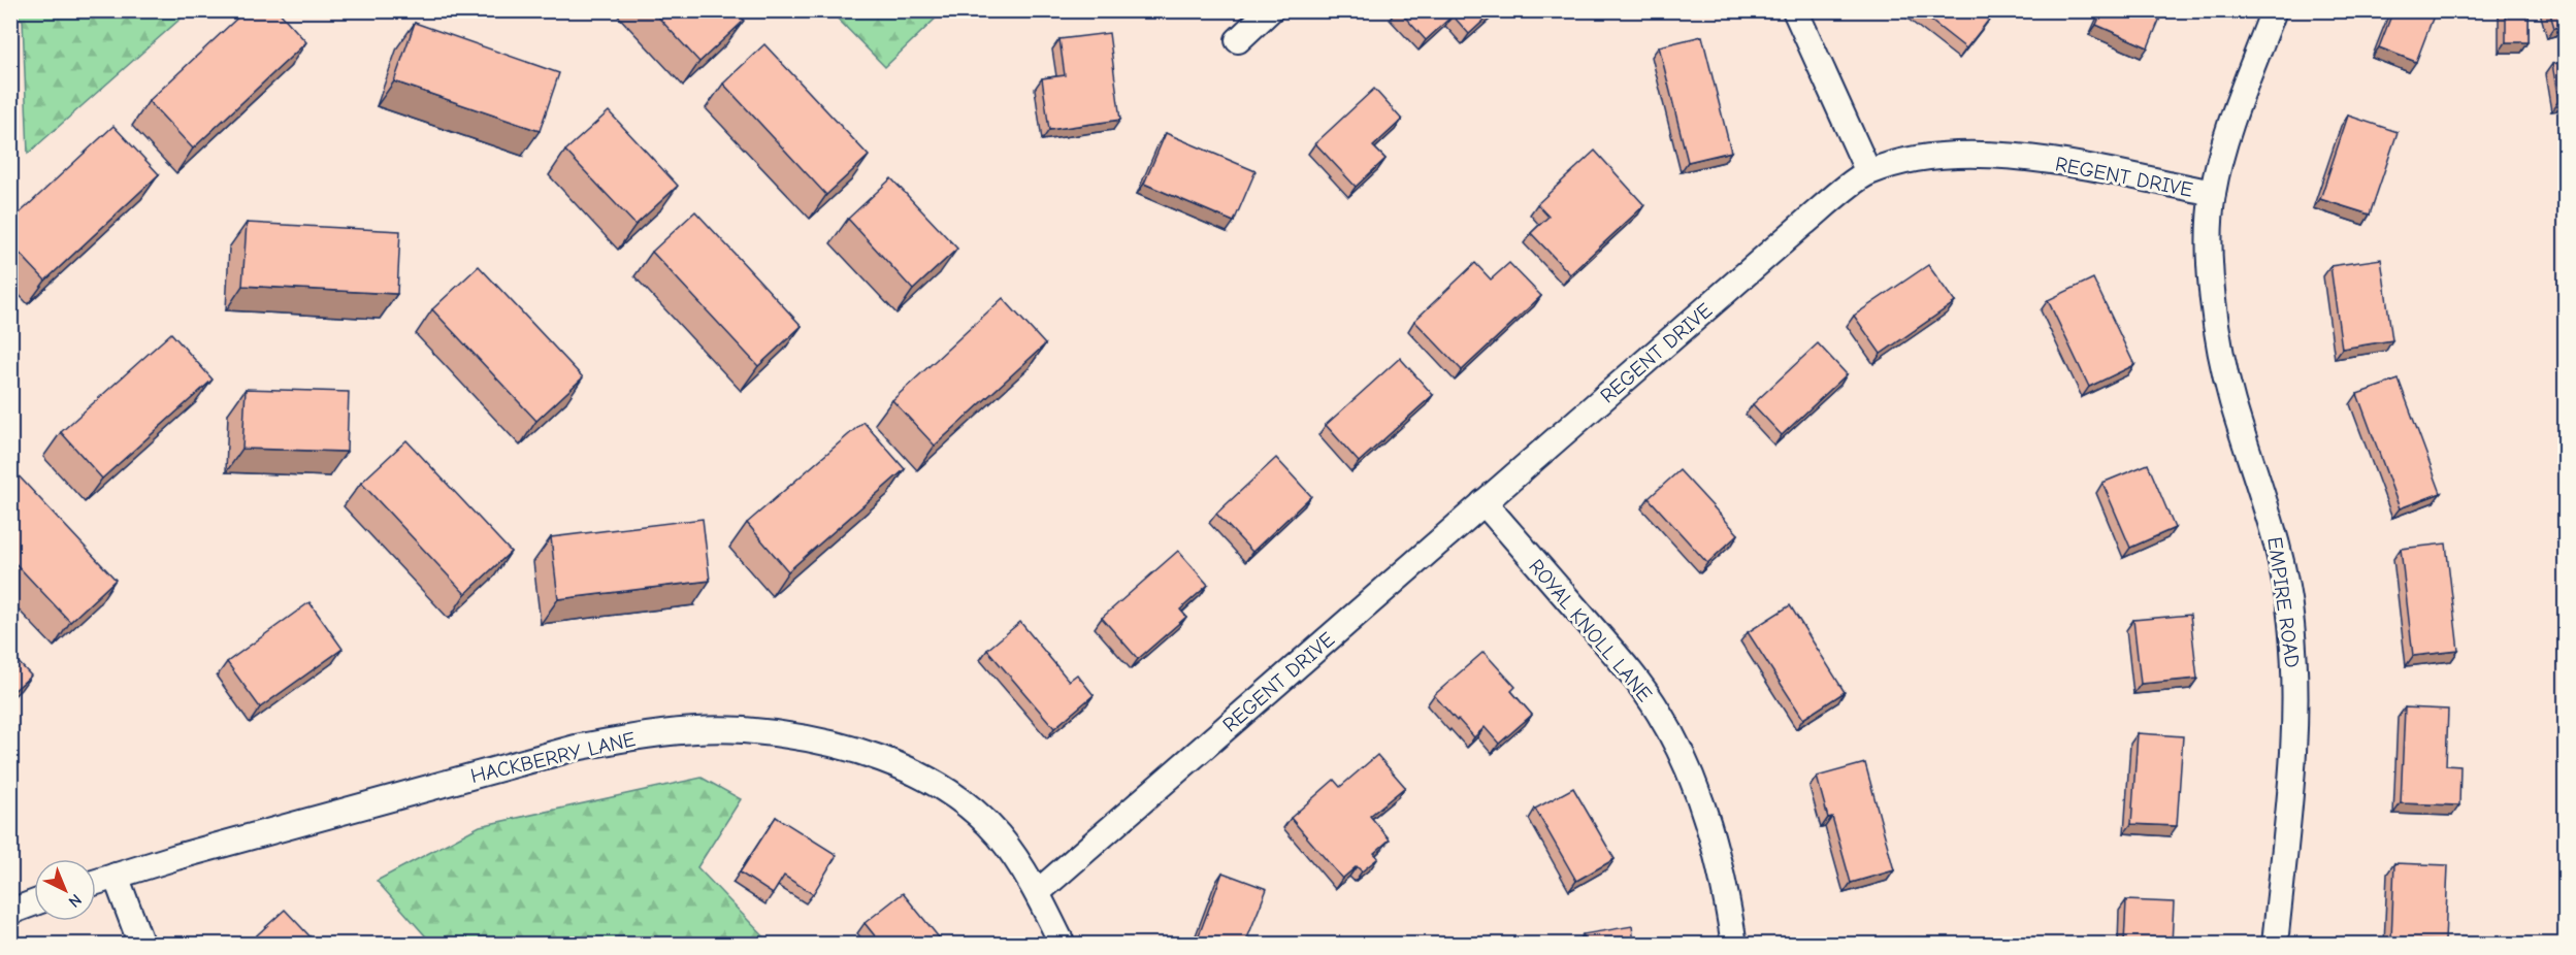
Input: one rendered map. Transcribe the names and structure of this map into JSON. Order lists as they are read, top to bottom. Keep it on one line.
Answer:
{"streets":{"street":["REGENT DRIVE","EMPIRE ROAD","ROYAL KNOLL LANE","HACKBERRY LANE"]},"crossings":[["REGENT DRIVE","EMPIRE ROAD"],["REGENT DRIVE","ROYAL KNOLL LANE"],["REGENT DRIVE","HACKBERRY LANE"]],"north":"bottom right"}
